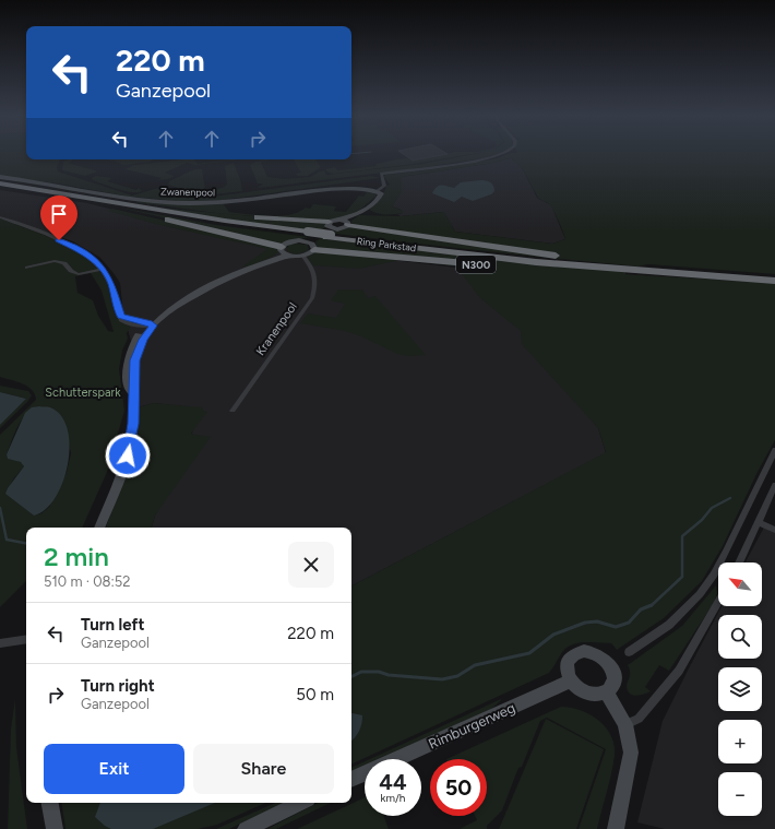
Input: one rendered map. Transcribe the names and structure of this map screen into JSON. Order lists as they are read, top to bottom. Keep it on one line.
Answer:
{"streets":{"highway":["Ring Parkstad","N300"],"street":["Zwanenpool","Kranenpool","Rimburgerweg"]},"crossings":[["Ring Parkstad","N300"]],"parks":["Schutterspark"],"north":"top left","page":{"turn":["220 m","Ganzepool"],"heading":["2 min","510 m · 08:52"],"map_buttons":["+","−"],"list":[{"name":"Turn left","note":"Ganzepool","value":"220 m"},{"name":"Turn right","note":"Ganzepool","value":"50 m"}],"buttons":["Exit","Share"],"speed":"44 km/h","limit":"50"}}
